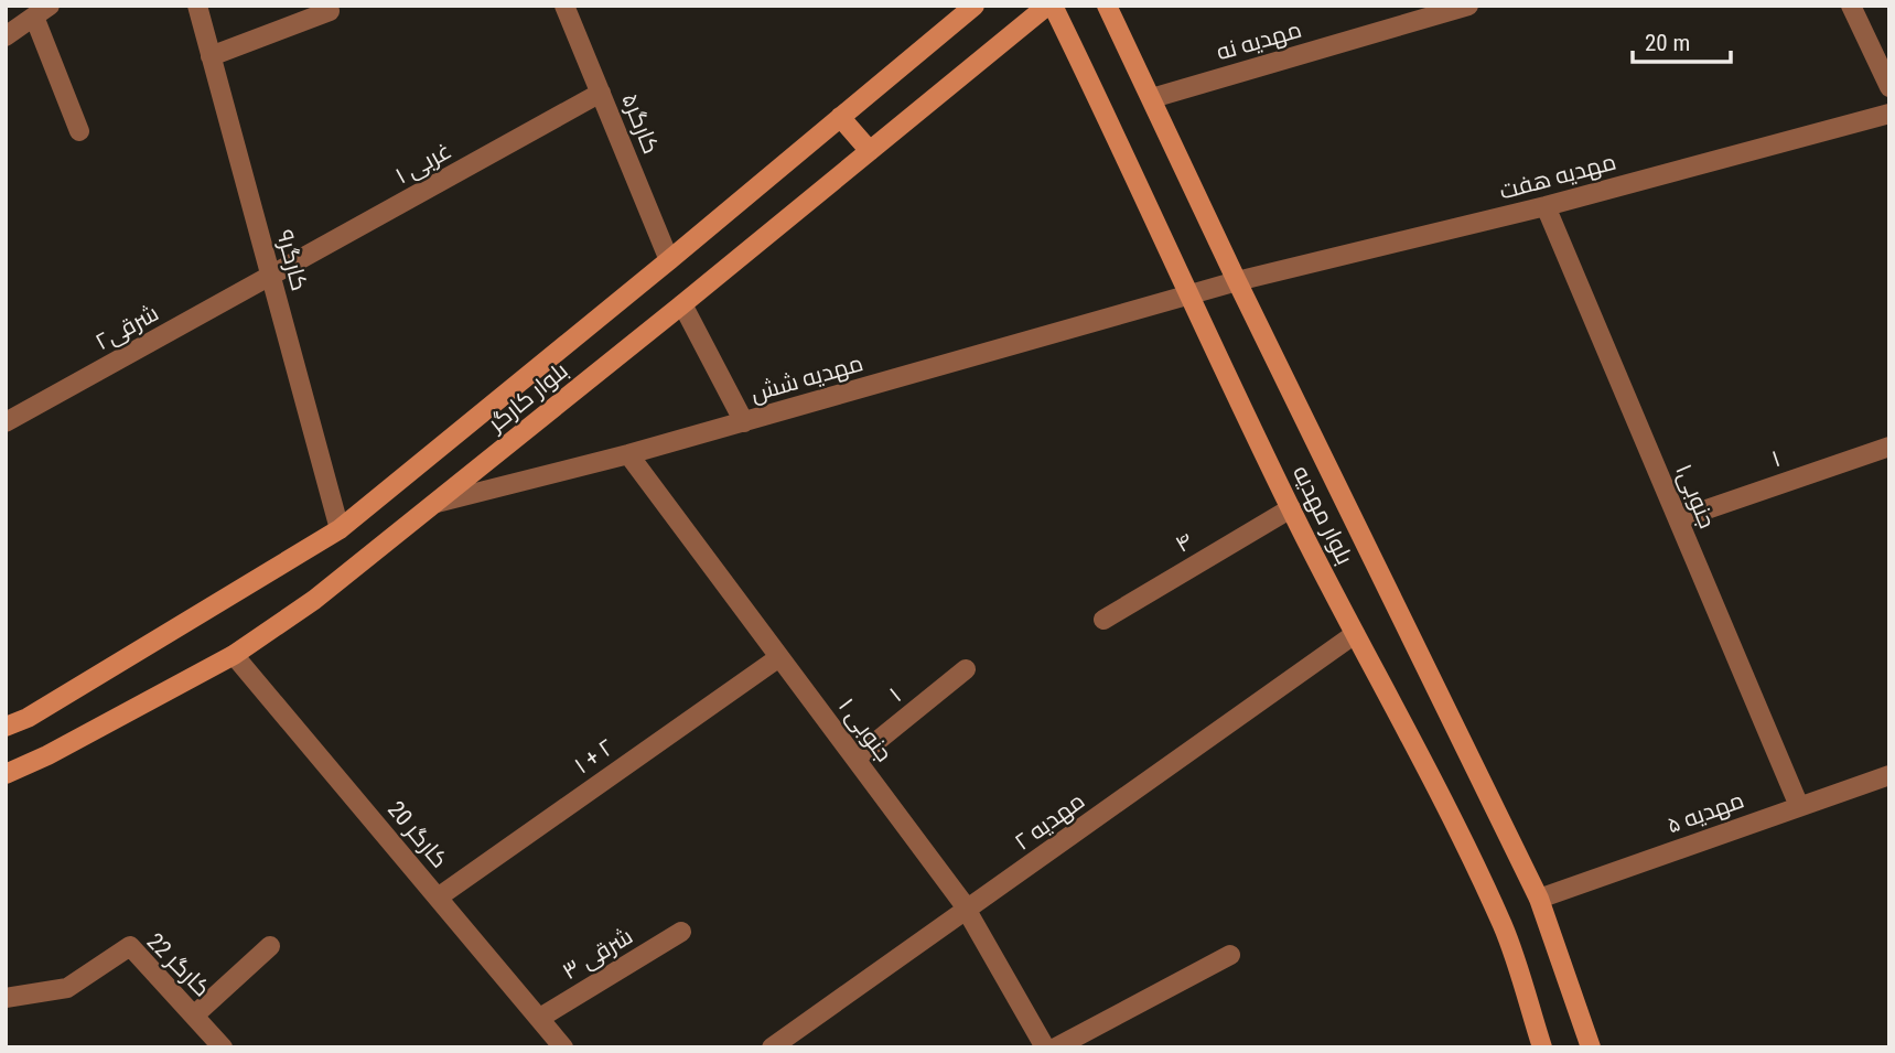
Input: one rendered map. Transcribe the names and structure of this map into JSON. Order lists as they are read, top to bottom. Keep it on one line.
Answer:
{"streets":{"main road":["بلوار کارگر","بلوار مهدیه"],"street":["مهدیه نه","کارگر۵","۱ غربی","مهدیه هفت","کارگر۹","شرقی۲","مهدیه شش","۱","جنوبی۱","۴","۱ جنوبی","۱ + ۲","مهدیه ۵","مهدیه ۲","کارگر 20","۳ شرقی","کارگر 22"]},"crossings":[["مهدیه نه","بلوار مهدیه"],["کارگر۵","۱ غربی"],["کارگر۵","بلوار کارگر"],["۱ غربی","کارگر۹"],["۱ غربی","شرقی۲"],["مهدیه هفت","مهدیه شش"],["مهدیه هفت","جنوبی۱"],["مهدیه هفت","بلوار مهدیه"],["کارگر۹","شرقی۲"],["کارگر۹","بلوار کارگر"],["مهدیه شش","بلوار کارگر"],["مهدیه شش","بلوار مهدیه"],["مهدیه شش","۱ جنوبی"],["بلوار کارگر","کارگر 20"],["۱","جنوبی۱"],["۱","۱ جنوبی"],["جنوبی۱","مهدیه ۵"],["بلوار مهدیه","۴"],["بلوار مهدیه","مهدیه ۵"],["بلوار مهدیه","مهدیه ۲"],["۱ جنوبی","۱ + ۲"],["۱ جنوبی","مهدیه ۲"],["۱ + ۲","کارگر 20"],["کارگر 20","۳ شرقی"]],"scale_bar":"20 m"}
